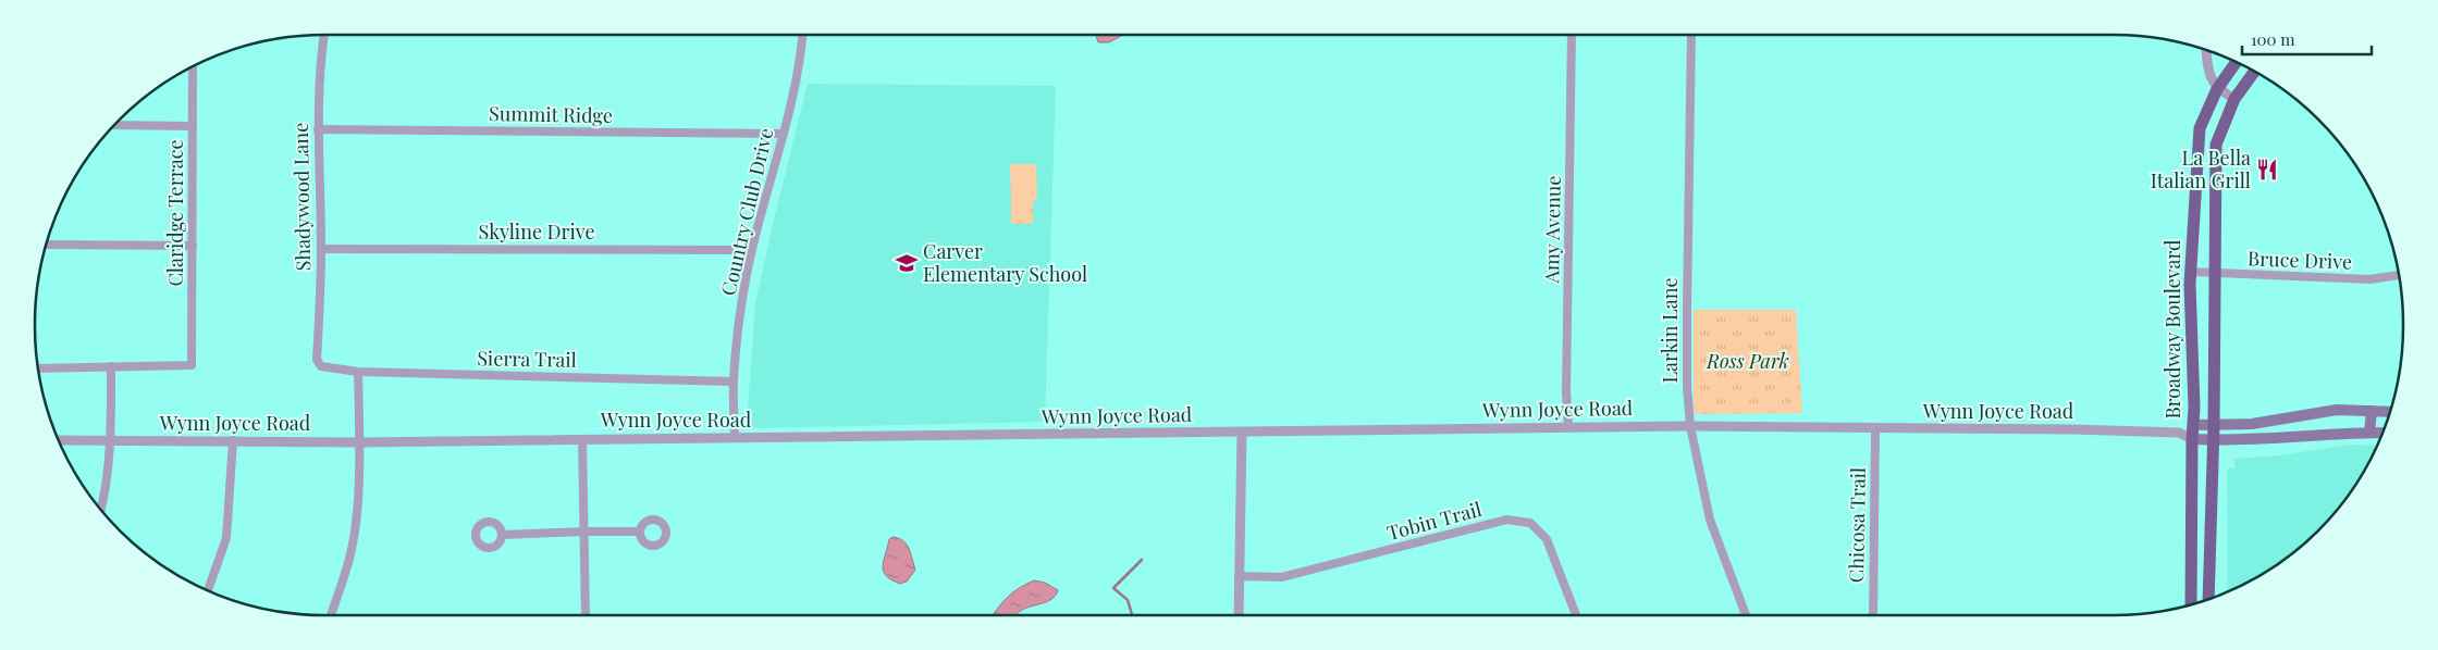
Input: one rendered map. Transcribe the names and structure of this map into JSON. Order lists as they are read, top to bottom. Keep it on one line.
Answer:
{"streets":{"main road":["Broadway Boulevard","Wynn Joyce Road"],"street":["Summit Ridge","Shadywood Lane","Country Club Drive","Claridge Terrace","Amy Avenue","Skyline Drive","Bruce Drive","Larkin Lane","Sierra Trail","Tobin Trail","Chicosa Trail"]},"crossings":[["Summit Ridge","Shadywood Lane"],["Summit Ridge","Country Club Drive"],["Shadywood Lane","Skyline Drive"],["Shadywood Lane","Sierra Trail"],["Country Club Drive","Skyline Drive"],["Country Club Drive","Sierra Trail"],["Country Club Drive","Wynn Joyce Road"],["Amy Avenue","Wynn Joyce Road"],["Bruce Drive","Broadway Boulevard"],["Broadway Boulevard","Wynn Joyce Road"],["Larkin Lane","Wynn Joyce Road"],["Wynn Joyce Road","Chicosa Trail"]],"parks":["Ross Park"],"places":{"restaurant":["La Bella Italian Grill"],"school or university":["Carver Elementary School"]},"scale_bar":"100 m"}
